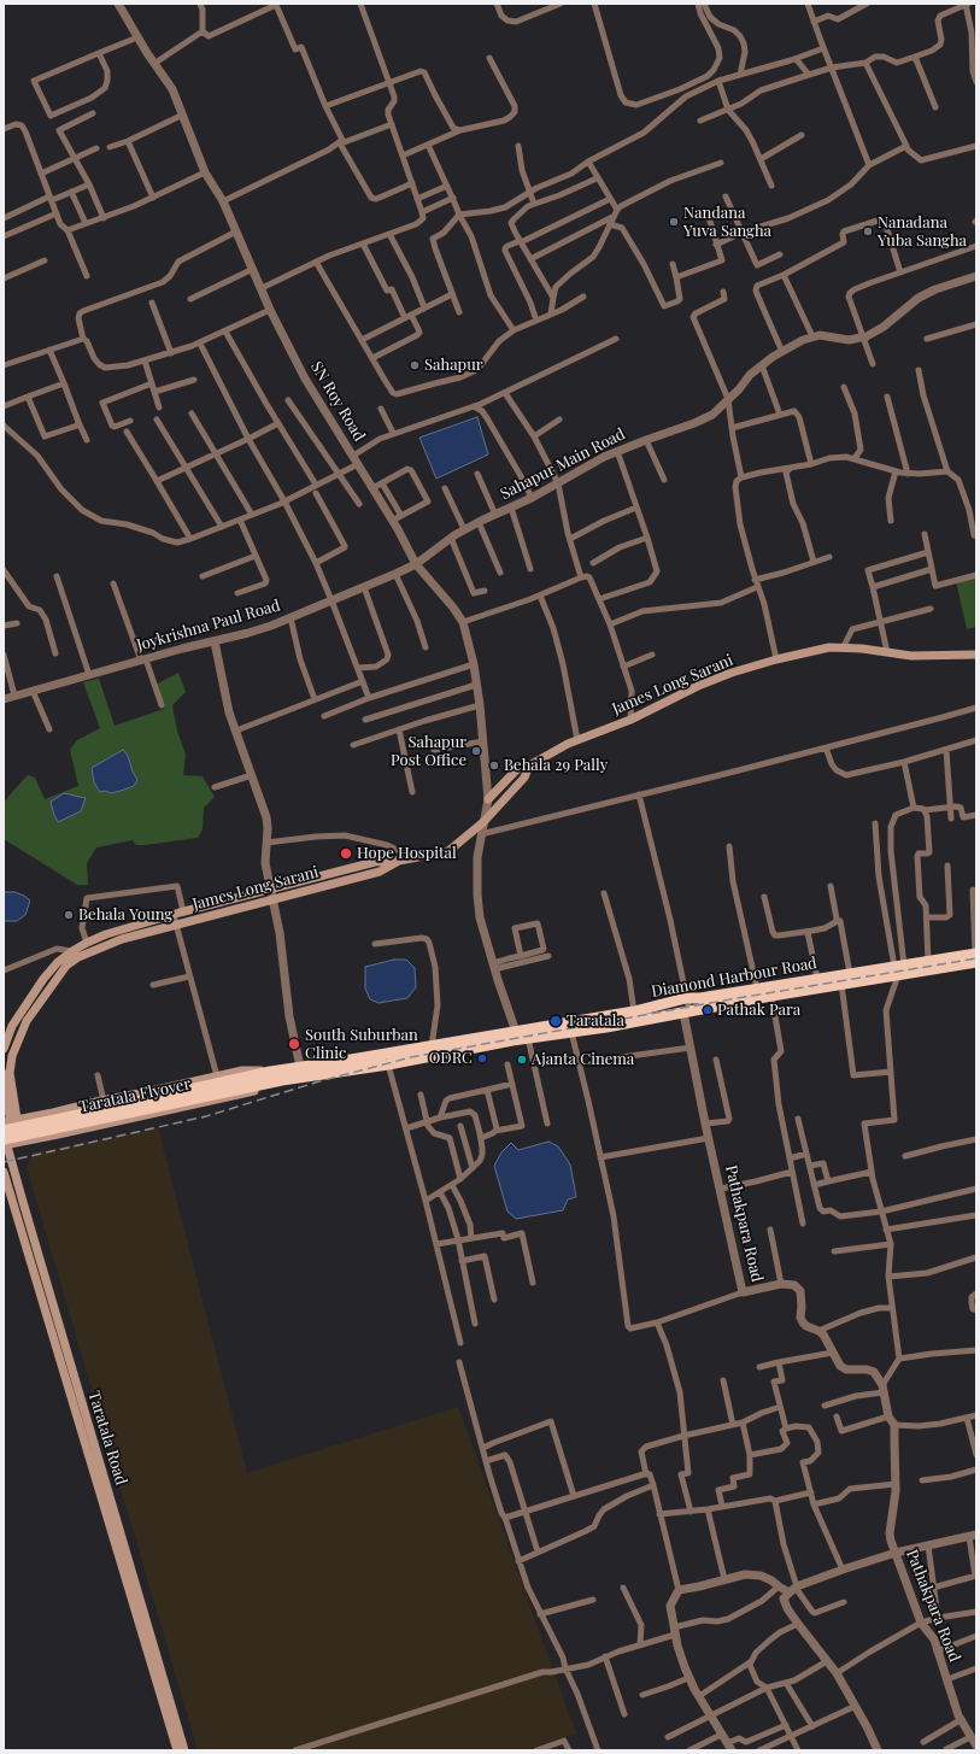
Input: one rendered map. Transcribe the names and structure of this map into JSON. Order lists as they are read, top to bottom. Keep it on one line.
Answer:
{"streets":{"highway":["Diamond Harbour Road","Taratala Flyover"],"main road":["James Long Sarani","Taratala Road"],"street":["SN Roy Road","Sahapur Main Road","Joykrishna Paul Road","Pathakpara Road"]},"crossings":[["SN Roy Road","Sahapur Main Road"],["SN Roy Road","Joykrishna Paul Road"],["SN Roy Road","James Long Sarani"],["SN Roy Road","Diamond Harbour Road"],["Sahapur Main Road","Joykrishna Paul Road"],["James Long Sarani","Taratala Flyover"],["James Long Sarani","Taratala Road"],["Diamond Harbour Road","Taratala Flyover"],["Diamond Harbour Road","Pathakpara Road"],["Taratala Flyover","Taratala Road"]],"places":["Nandana Yuva Sangha","Nanadana Yuba Sangha","Sahapur","Sahapur Post Office","Behala 29 Pally","Hope Hospital","Behala Young","Pathak Para","Taratala","South Suburban Clinic","ODRC","Ajanta Cinema"]}
